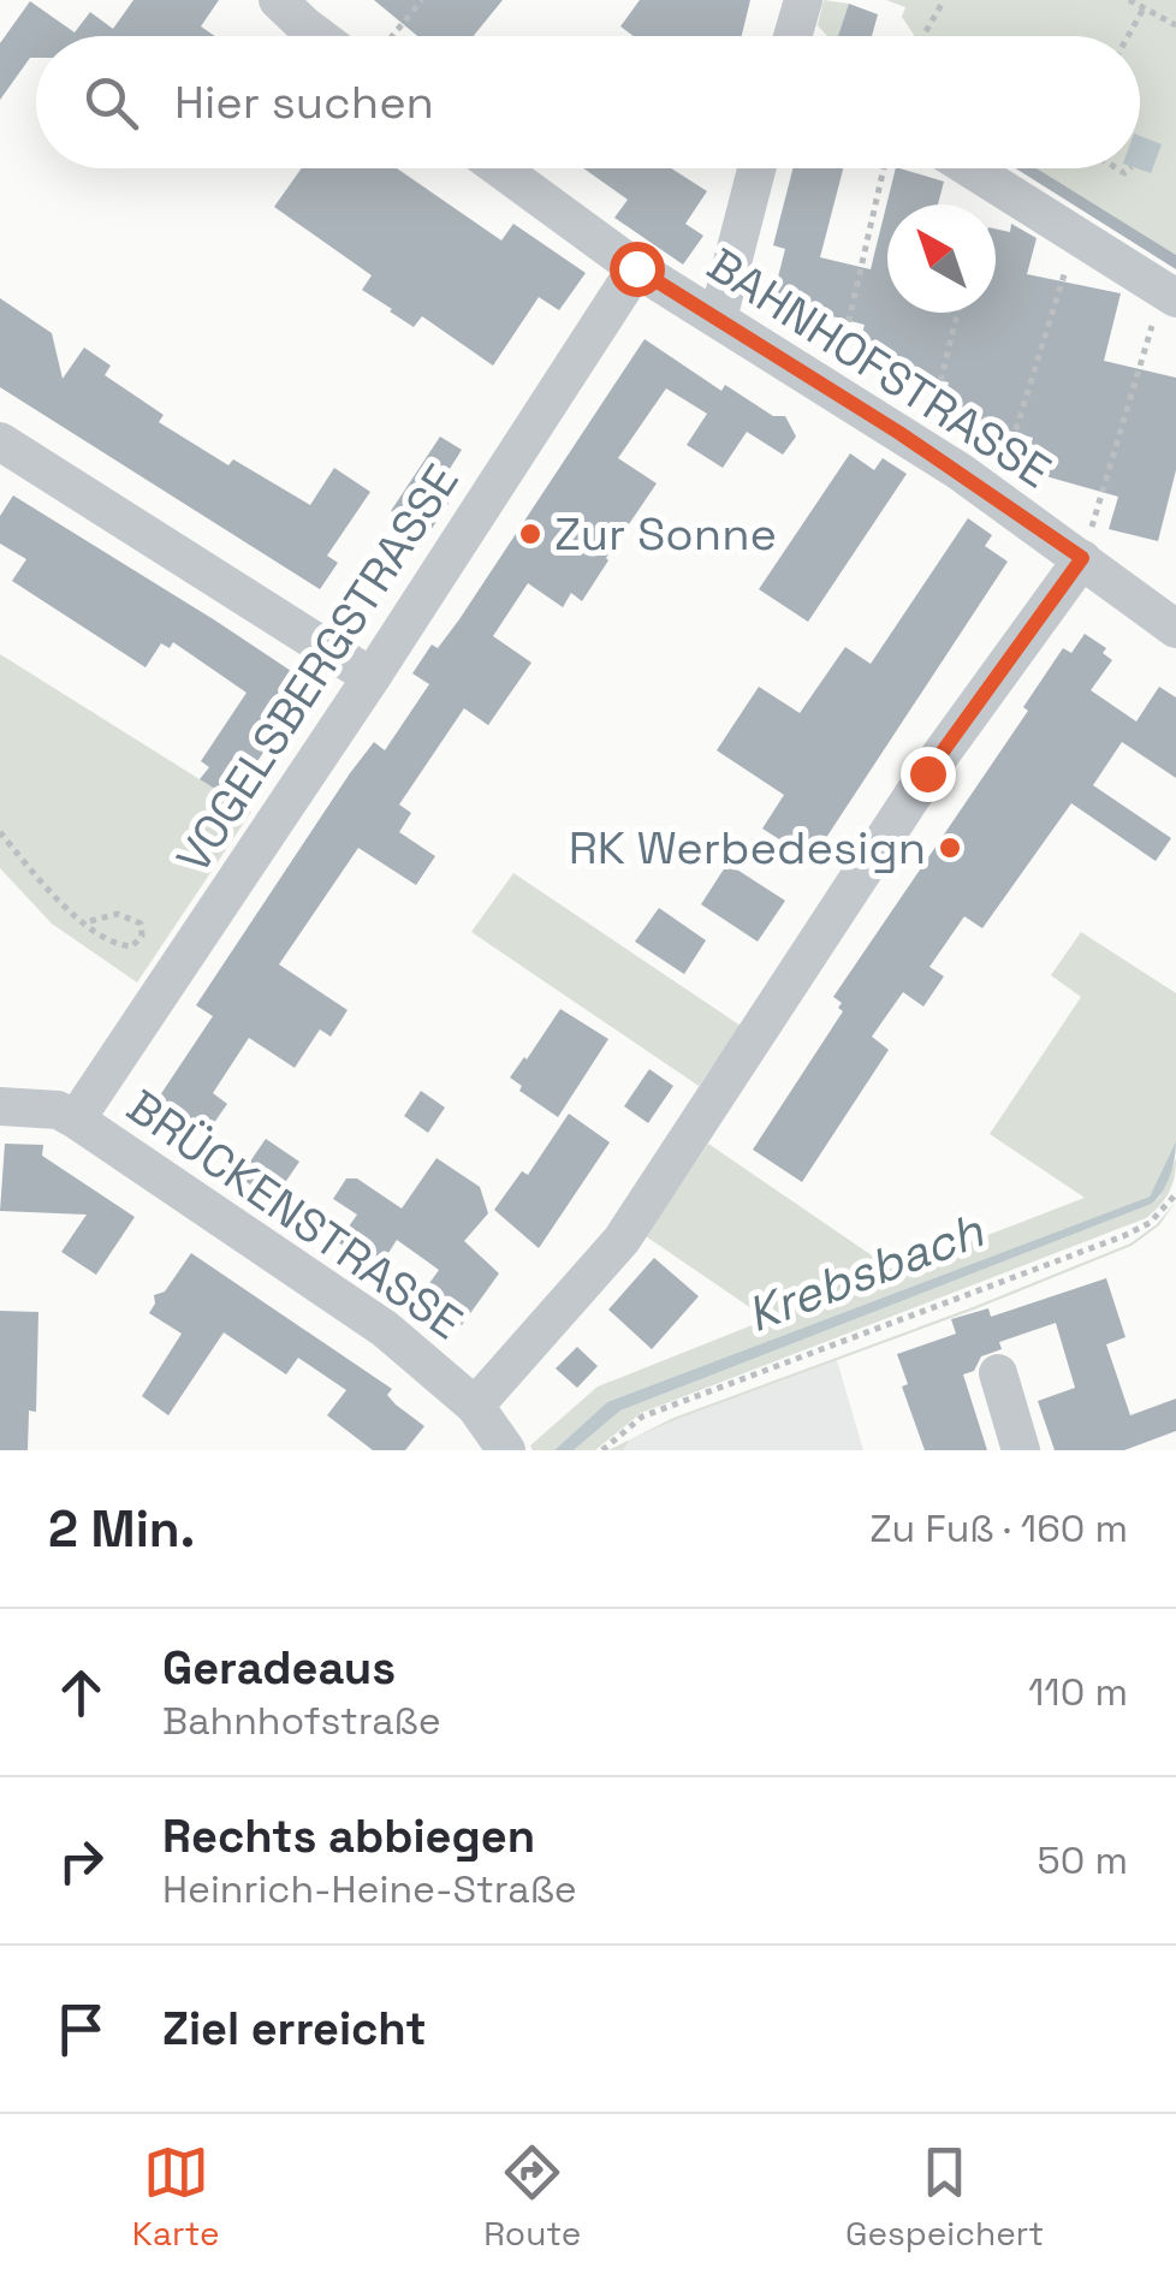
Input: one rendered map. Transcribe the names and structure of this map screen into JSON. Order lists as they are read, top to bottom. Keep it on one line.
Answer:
{"streets":{"street":["BAHNHOFSTRASSE","VOGELSBERGSTRASSE","BRÜCKENSTRASSE"]},"crossings":[["BAHNHOFSTRASSE","VOGELSBERGSTRASSE"],["VOGELSBERGSTRASSE","BRÜCKENSTRASSE"]],"water":["Krebsbach"],"places":["Zur Sonne","RK Werbedesign"],"north":"top left","page":{"search":"Hier suchen","heading":["2 Min.","Zu Fuß · 160 m"],"list":[["Geradeaus","Bahnhofstraße","110 m"],["Rechts abbiegen","Heinrich-Heine-Straße","50 m"],"Ziel erreicht"],"nav":["Karte","Route","Gespeichert"]}}
